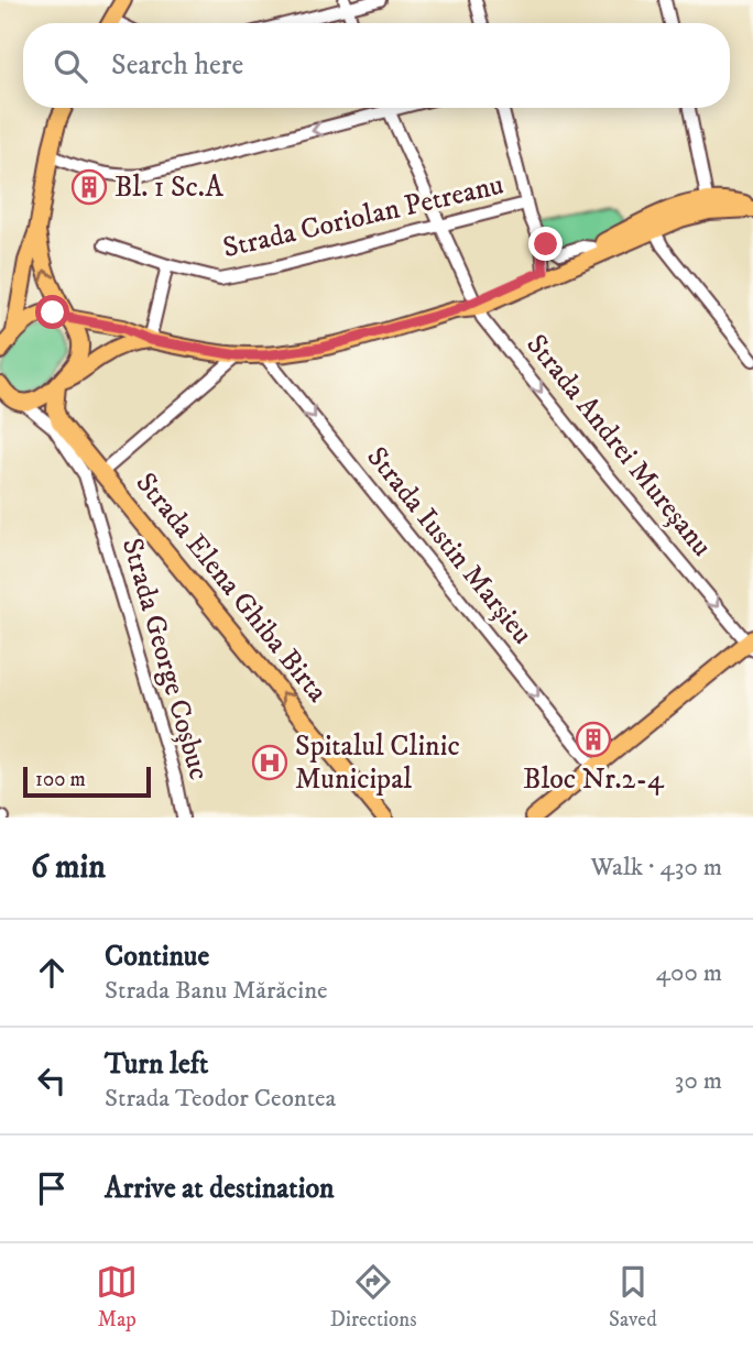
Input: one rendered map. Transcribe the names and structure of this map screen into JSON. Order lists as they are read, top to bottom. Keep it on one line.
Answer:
{"streets":{"main road":["Strada Elena Ghiba Birta"],"street":["Strada Coriolan Petreanu","Strada Andrei Mureșanu","Strada Iustin Marșieu","Strada George Coșbuc"]},"crossings":[["Strada Coriolan Petreanu","Strada Andrei Mureșanu"]],"one_way":["Strada Andrei Mureșanu","Strada Iustin Marșieu","Strada Elena Ghiba Birta"],"places":{"building":["Bl. 1 Sc.A","Bloc Nr.2-4"],"hospital":["Spitalul Clinic Municipal"]},"scale_bar":"100 m","page":{"search":"Search here","scale":"100 m","heading":["6 min","Walk · 430 m"],"list":[["Continue","Strada Banu Mărăcine","400 m"],["Turn left","Strada Teodor Ceontea","30 m"],"Arrive at destination"],"nav":["Map","Directions","Saved"]}}
